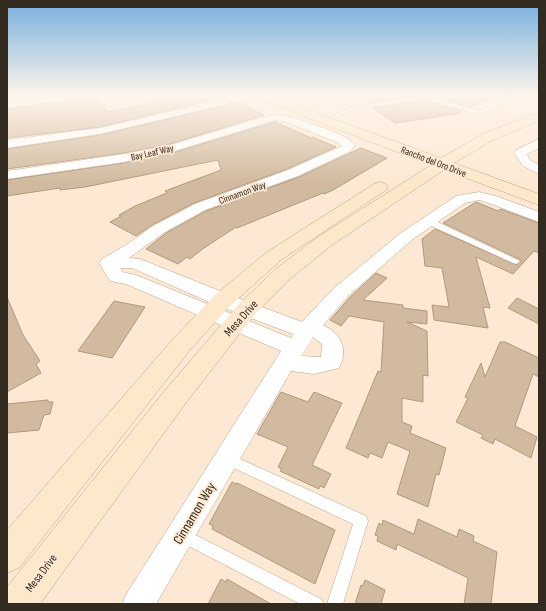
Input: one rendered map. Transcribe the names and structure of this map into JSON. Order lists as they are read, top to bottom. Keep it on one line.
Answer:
{"streets":{"main road":["Rancho del Oro Drive","Mesa Drive"],"street":["Bay Leaf Way","Cinnamon Way"]},"crossings":[["Bay Leaf Way","Cinnamon Way"],["Rancho del Oro Drive","Mesa Drive"],["Cinnamon Way","Mesa Drive"]]}
